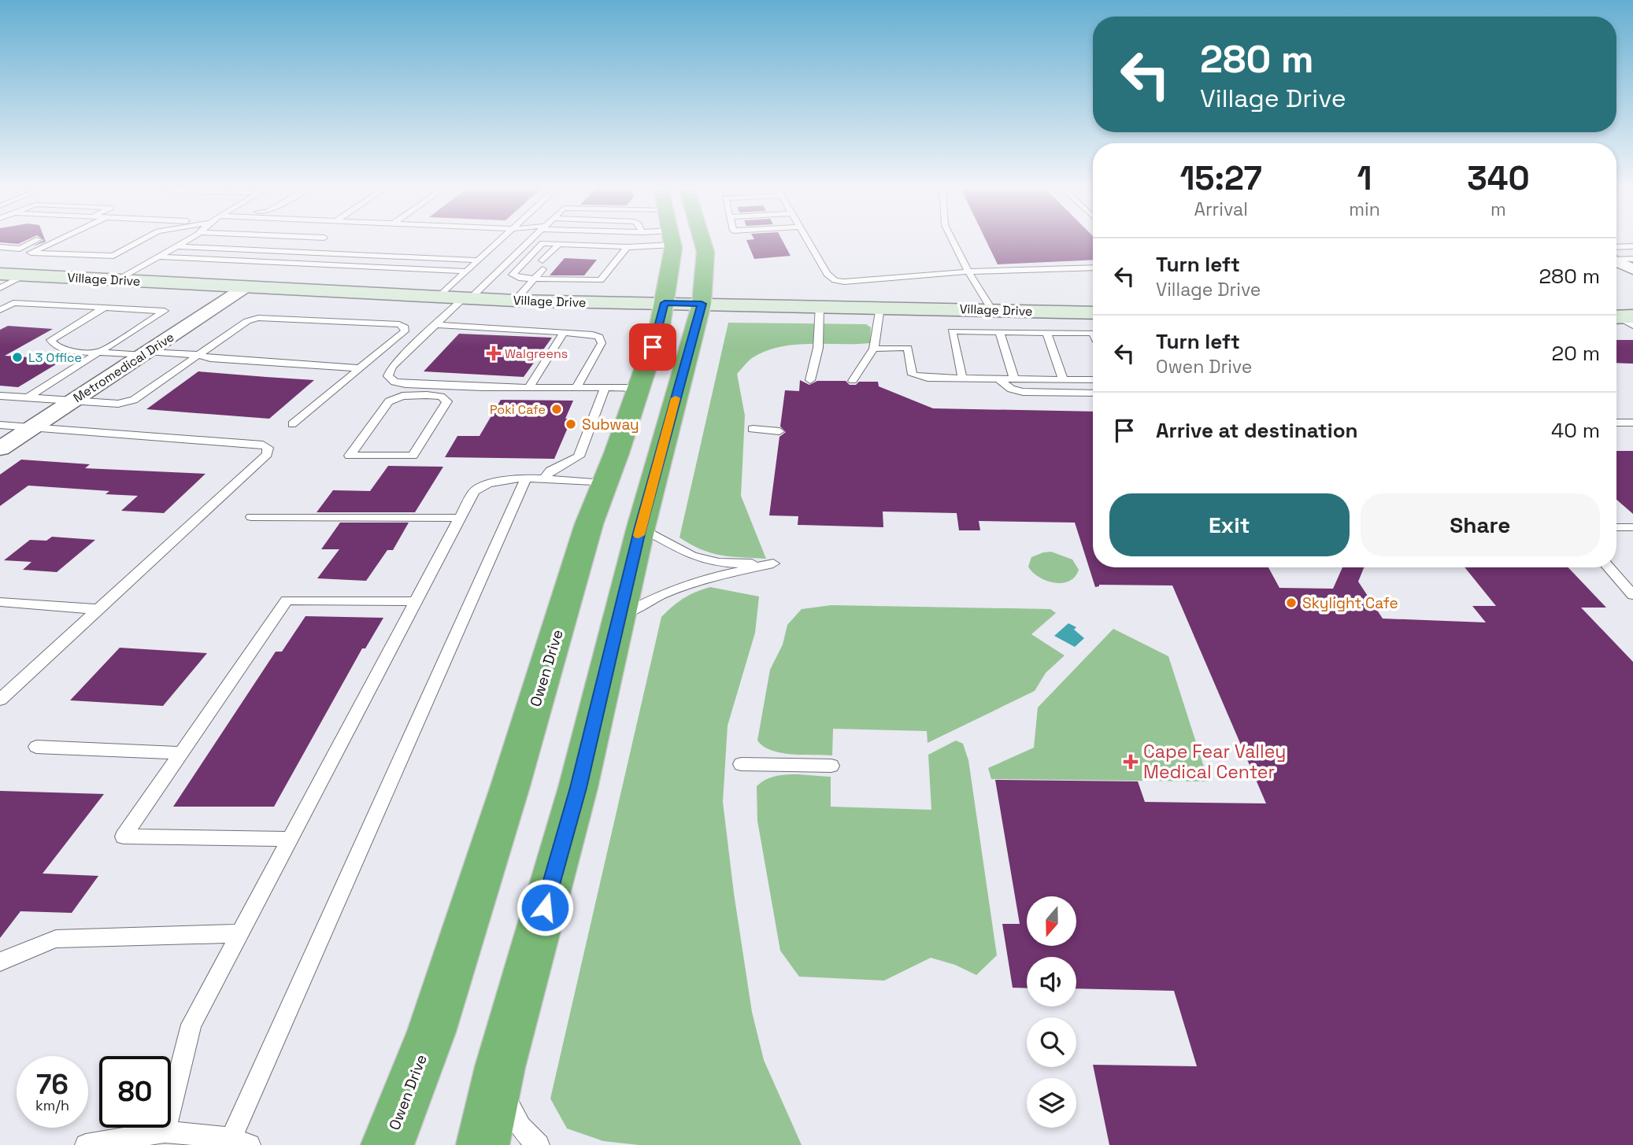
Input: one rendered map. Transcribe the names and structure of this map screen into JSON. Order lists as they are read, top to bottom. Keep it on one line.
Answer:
{"streets":{"highway":["Owen Drive"],"main road":["Village Drive"],"street":["Metromedical Drive"]},"crossings":[["Village Drive","Metromedical Drive"],["Village Drive","Owen Drive"]],"places":{"health":["Walgreens","Cape Fear Valley Medical Center"],"other":["L3 Office","Poki Cafe","Subway","Skylight Cafe"]},"north":"bottom","page":{"turn":["280 m","Village Drive"],"eta":["15:27","Arrival","1","min","340","m"],"list":[{"name":"Turn left","note":"Village Drive","value":"280 m"},{"name":"Turn left","note":"Owen Drive","value":"20 m"},{"name":"Arrive at destination","value":"40 m"}],"buttons":["Exit","Share"],"speed":"76 km/h","limit":"80"}}
